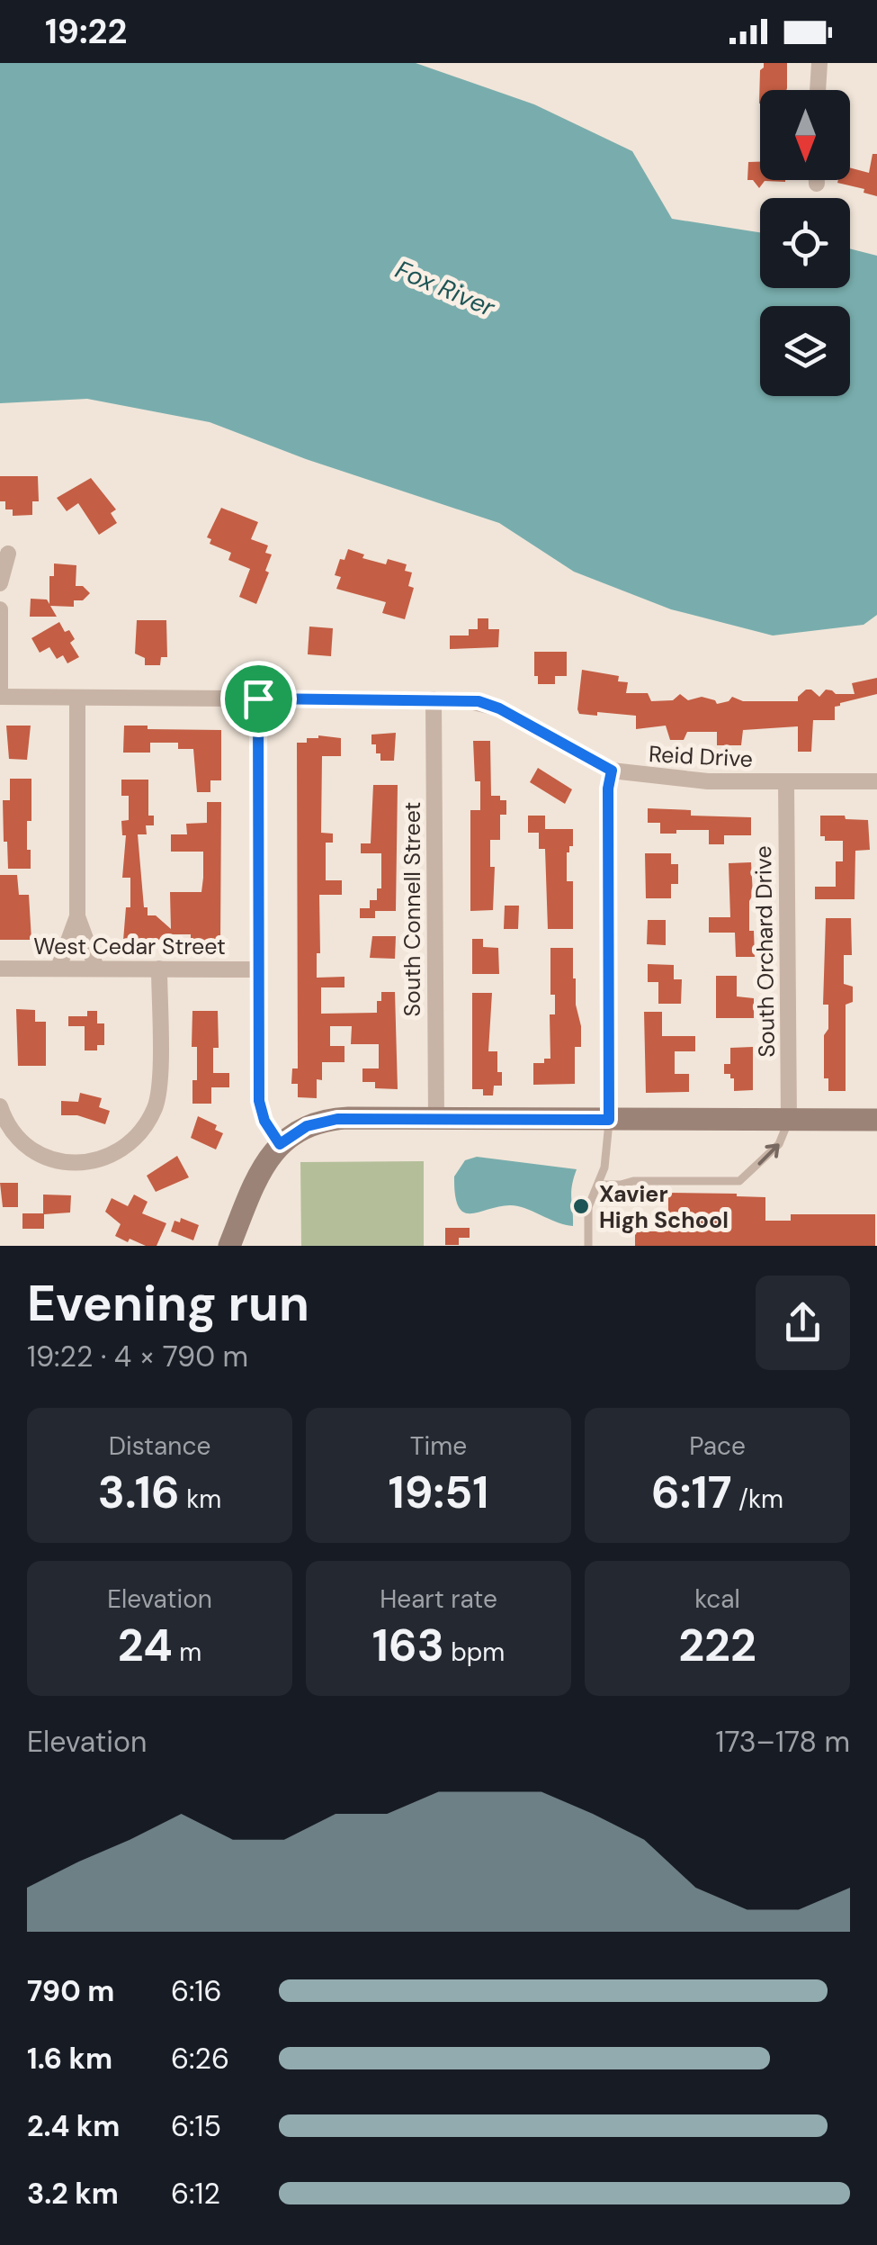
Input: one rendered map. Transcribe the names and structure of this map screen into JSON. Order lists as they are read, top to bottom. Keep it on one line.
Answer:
{"streets":{"street":["Reid Drive","South Connell Street","West Cedar Street","South Orchard Drive"]},"crossings":[["Reid Drive","South Connell Street"],["Reid Drive","South Orchard Drive"]],"water":["Fox River"],"places":["Xavier High School"],"north":"bottom","page":{"status":"19:22","heading":["Evening run","19:22 · 4 × 790 m"],"stats":[["Distance","3.16 km"],["Time","19:51"],["Pace","6:17 /km"],["Elevation","24 m"],["Heart rate","163 bpm"],["kcal","222"]],"chart":["Elevation","173–178 m"],"list":[{"name":"790 m","note":"6:16"},{"name":"1.6 km","note":"6:26"},{"name":"2.4 km","note":"6:15"},{"name":"3.2 km","note":"6:12"}]}}
